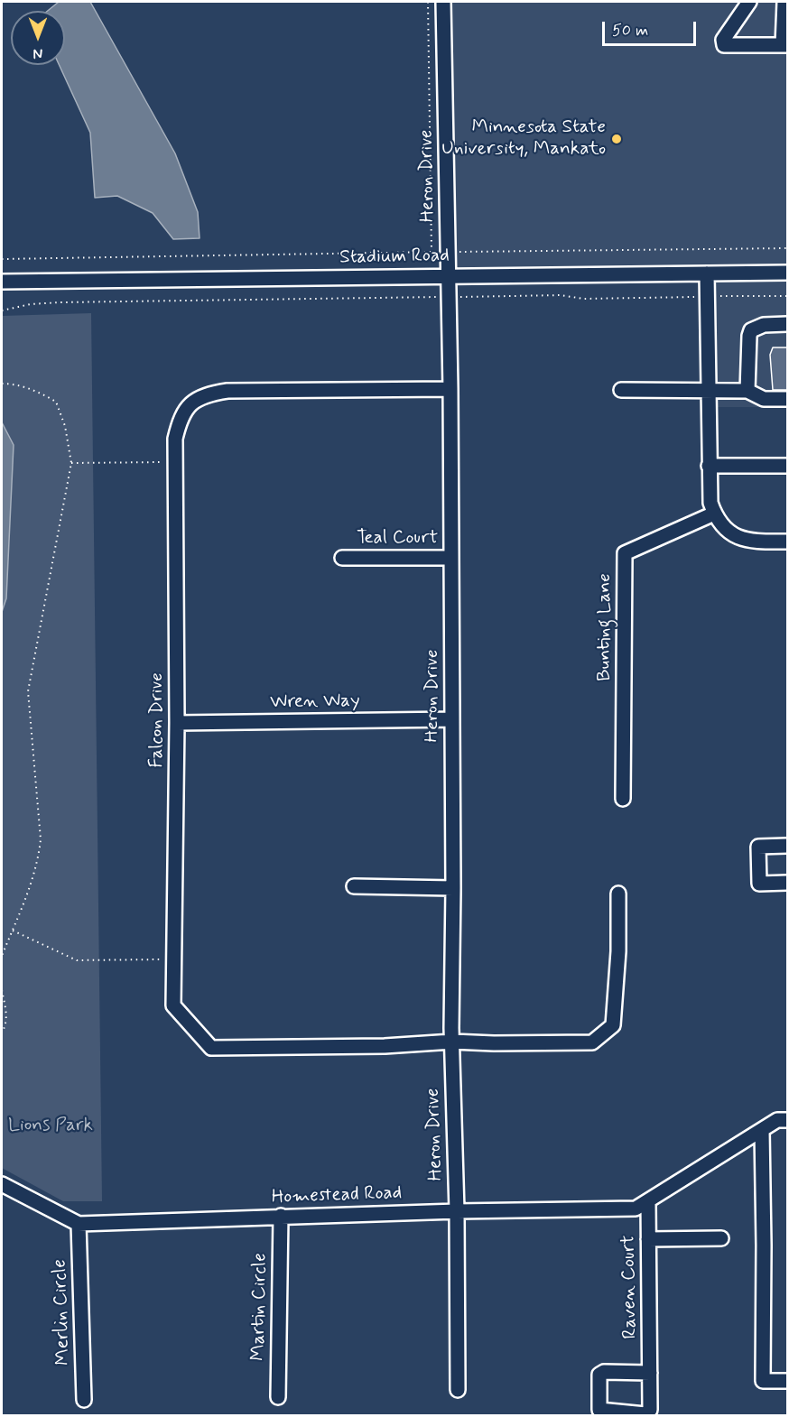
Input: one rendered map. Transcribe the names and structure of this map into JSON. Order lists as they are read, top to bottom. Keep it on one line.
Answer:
{"streets":{"street":["Heron Drive","Stadium Road","Teal Court","Bunting Lane","Wren Way","Falcon Drive","Homestead Road","Raven Court","Martin Circle","Merlin Circle"]},"crossings":[["Heron Drive","Stadium Road"],["Heron Drive","Teal Court"],["Heron Drive","Wren Way"],["Heron Drive","Falcon Drive"],["Heron Drive","Homestead Road"],["Wren Way","Falcon Drive"],["Homestead Road","Raven Court"],["Homestead Road","Martin Circle"],["Homestead Road","Merlin Circle"]],"parks":["Lions Park"],"places":["Minnesota State University, Mankato"],"scale_bar":"50 m","north":"bottom"}
